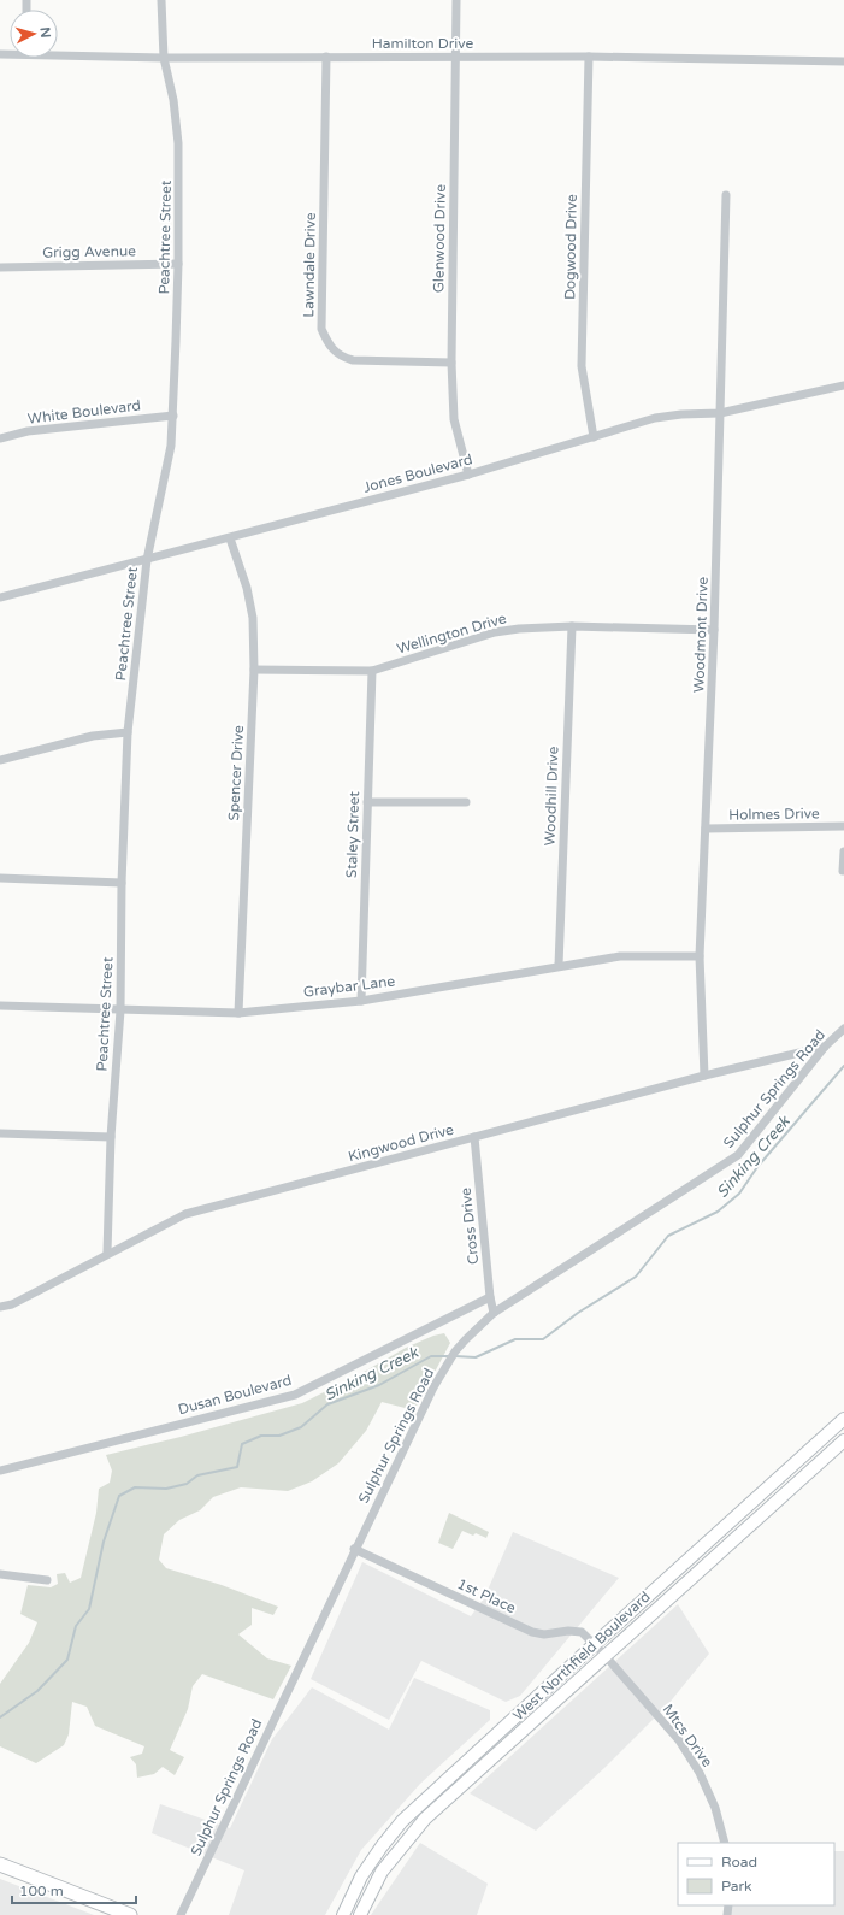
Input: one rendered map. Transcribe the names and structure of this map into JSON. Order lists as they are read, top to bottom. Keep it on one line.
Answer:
{"streets":{"main road":["West Northfield Boulevard"],"street":["Hamilton Drive","Peachtree Street","Glenwood Drive","Dogwood Drive","Grigg Avenue","Lawndale Drive","White Boulevard","Jones Boulevard","Wellington Drive","Woodmont Drive","Spencer Drive","Woodhill Drive","Holmes Drive","Staley Street","Graybar Lane","Sulphur Springs Road","Kingwood Drive","Cross Drive","Dusan Boulevard","1st Place","Mtcs Drive"]},"crossings":[["Hamilton Drive","Peachtree Street"],["Hamilton Drive","Glenwood Drive"],["Hamilton Drive","Dogwood Drive"],["Hamilton Drive","Lawndale Drive"],["Peachtree Street","Grigg Avenue"],["Peachtree Street","White Boulevard"],["Peachtree Street","Jones Boulevard"],["Peachtree Street","Graybar Lane"],["Peachtree Street","Kingwood Drive"],["Glenwood Drive","Lawndale Drive"],["Glenwood Drive","Jones Boulevard"],["Dogwood Drive","Jones Boulevard"],["Jones Boulevard","Woodmont Drive"],["Jones Boulevard","Spencer Drive"],["Wellington Drive","Woodmont Drive"],["Wellington Drive","Spencer Drive"],["Wellington Drive","Woodhill Drive"],["Wellington Drive","Staley Street"],["Woodmont Drive","Holmes Drive"],["Woodmont Drive","Graybar Lane"],["Woodmont Drive","Kingwood Drive"],["Spencer Drive","Graybar Lane"],["Woodhill Drive","Graybar Lane"],["Staley Street","Graybar Lane"],["Sulphur Springs Road","Kingwood Drive"],["Sulphur Springs Road","Cross Drive"],["Sulphur Springs Road","1st Place"],["Kingwood Drive","Cross Drive"],["Cross Drive","Dusan Boulevard"],["1st Place","West Northfield Boulevard"],["1st Place","Mtcs Drive"],["West Northfield Boulevard","Mtcs Drive"]],"water":["Sinking Creek"],"legend":["Road","Park"],"scale_bar":"100 m","north":"right"}
